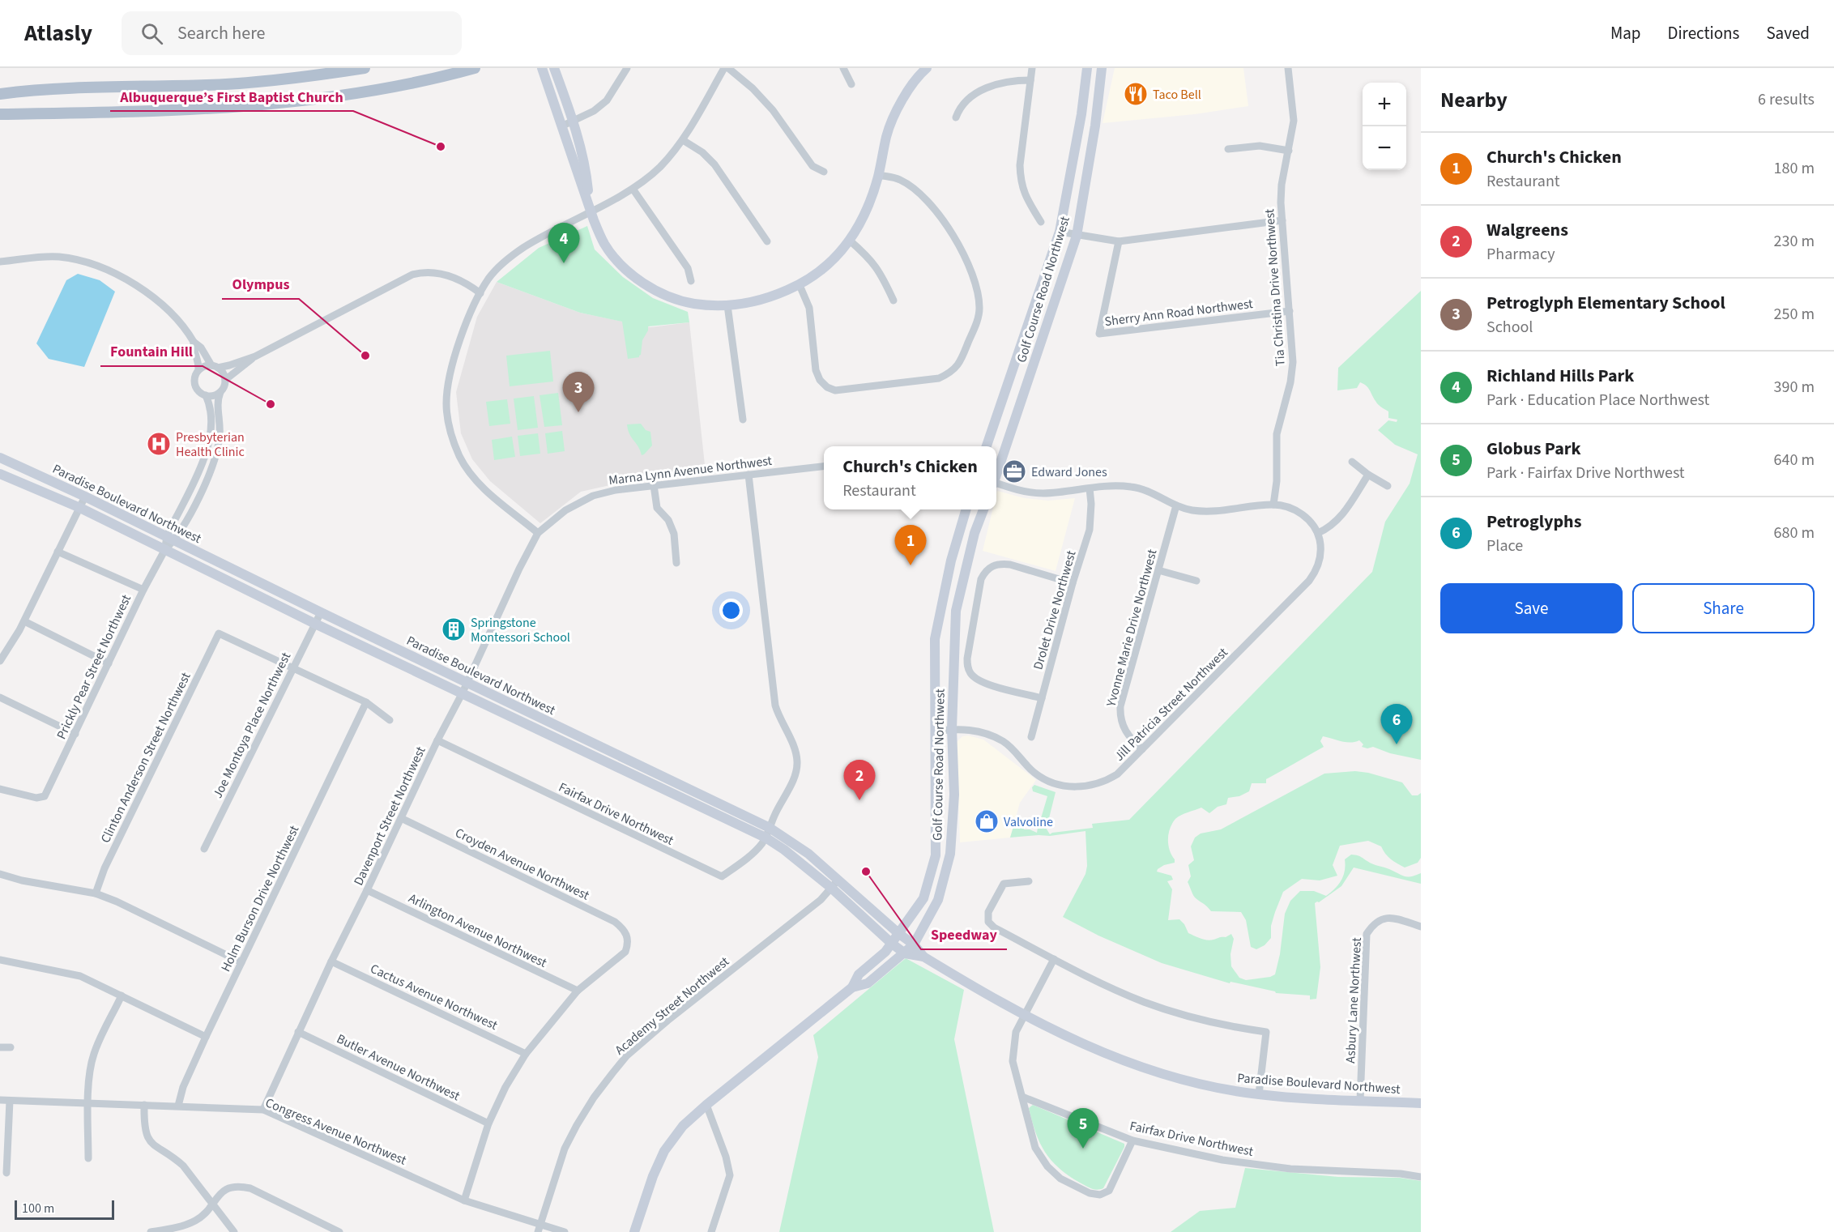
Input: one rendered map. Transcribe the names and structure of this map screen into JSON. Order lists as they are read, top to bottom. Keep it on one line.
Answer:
{"streets":{"street":["Tia Christina Drive Northwest","Golf Course Road Northwest","Sherry Ann Road Northwest","Marna Lynn Avenue Northwest","Paradise Boulevard Northwest","Drolet Drive Northwest","Yvonne Marie Drive Northwest","Prickly Pear Street Northwest","Jill Patricia Street Northwest","Joe Montoya Place Northwest","Clinton Anderson Street Northwest","Fairfax Drive Northwest","Davenport Street Northwest","Croyden Avenue Northwest","Holm Burson Drive Northwest","Arlington Avenue Northwest","Cactus Avenue Northwest","Asbury Lane Northwest","Academy Street Northwest","Butler Avenue Northwest","Congress Avenue Northwest"]},"crossings":[["Tia Christina Drive Northwest","Sherry Ann Road Northwest"],["Golf Course Road Northwest","Paradise Boulevard Northwest"],["Golf Course Road Northwest","Jill Patricia Street Northwest"],["Marna Lynn Avenue Northwest","Fairfax Drive Northwest"],["Marna Lynn Avenue Northwest","Davenport Street Northwest"],["Paradise Boulevard Northwest","Prickly Pear Street Northwest"],["Paradise Boulevard Northwest","Joe Montoya Place Northwest"],["Paradise Boulevard Northwest","Fairfax Drive Northwest"],["Paradise Boulevard Northwest","Davenport Street Northwest"],["Paradise Boulevard Northwest","Asbury Lane Northwest"],["Paradise Boulevard Northwest","Academy Street Northwest"],["Yvonne Marie Drive Northwest","Jill Patricia Street Northwest"],["Joe Montoya Place Northwest","Clinton Anderson Street Northwest"],["Fairfax Drive Northwest","Davenport Street Northwest"],["Davenport Street Northwest","Croyden Avenue Northwest"],["Davenport Street Northwest","Arlington Avenue Northwest"],["Davenport Street Northwest","Cactus Avenue Northwest"],["Davenport Street Northwest","Butler Avenue Northwest"],["Davenport Street Northwest","Congress Avenue Northwest"],["Croyden Avenue Northwest","Arlington Avenue Northwest"],["Holm Burson Drive Northwest","Congress Avenue Northwest"],["Academy Street Northwest","Congress Avenue Northwest"]],"places":{"restaurant":["Taco Bell"],"other":["Albuquerque’s First Baptist Church","Olympus","Fountain Hill","Speedway"],"hospital":["Presbyterian Health Clinic"],"office":["Edward Jones"],"building":["Springstone Montessori School"],"shop":["Valvoline"]},"scale_bar":"100 m","page":{"header":"Atlasly","search":"Search here","nav":["Map","Directions","Saved"],"heading":["Nearby","6 results"],"map_buttons":["+","−"],"list":[{"mark":"1","name":"Church's Chicken","note":"Restaurant","value":"180 m"},{"mark":"2","name":"Walgreens","note":"Pharmacy","value":"230 m"},{"mark":"3","name":"Petroglyph Elementary School","note":"School","value":"250 m"},{"mark":"4","name":"Richland Hills Park","note":"Park · Education Place Northwest","value":"390 m"},{"mark":"5","name":"Globus Park","note":"Park · Fairfax Drive Northwest","value":"640 m"},{"mark":"6","name":"Petroglyphs","note":"Place","value":"680 m"}],"pins":["4","3","1","6","2","5"],"popup":["Church's Chicken","Restaurant"],"buttons":["Save","Share"],"scale":"100 m"}}
